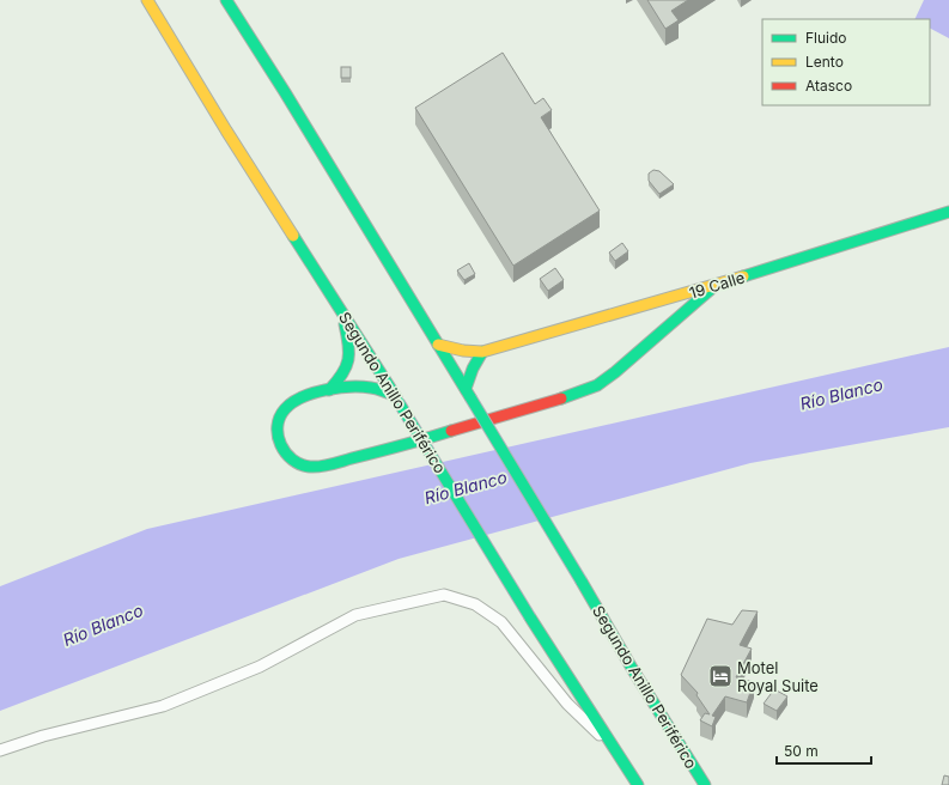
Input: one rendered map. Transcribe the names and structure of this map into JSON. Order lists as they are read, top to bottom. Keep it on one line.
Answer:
{"streets":{"main road":["19 Calle","Segundo Anillo Periférico"]},"crossings":[["19 Calle","Segundo Anillo Periférico"]],"water":["Río Blanco"],"places":{"hotel":["Motel Royal Suite"]},"legend":["Fluido","Lento","Atasco"],"scale_bar":"50 m"}
